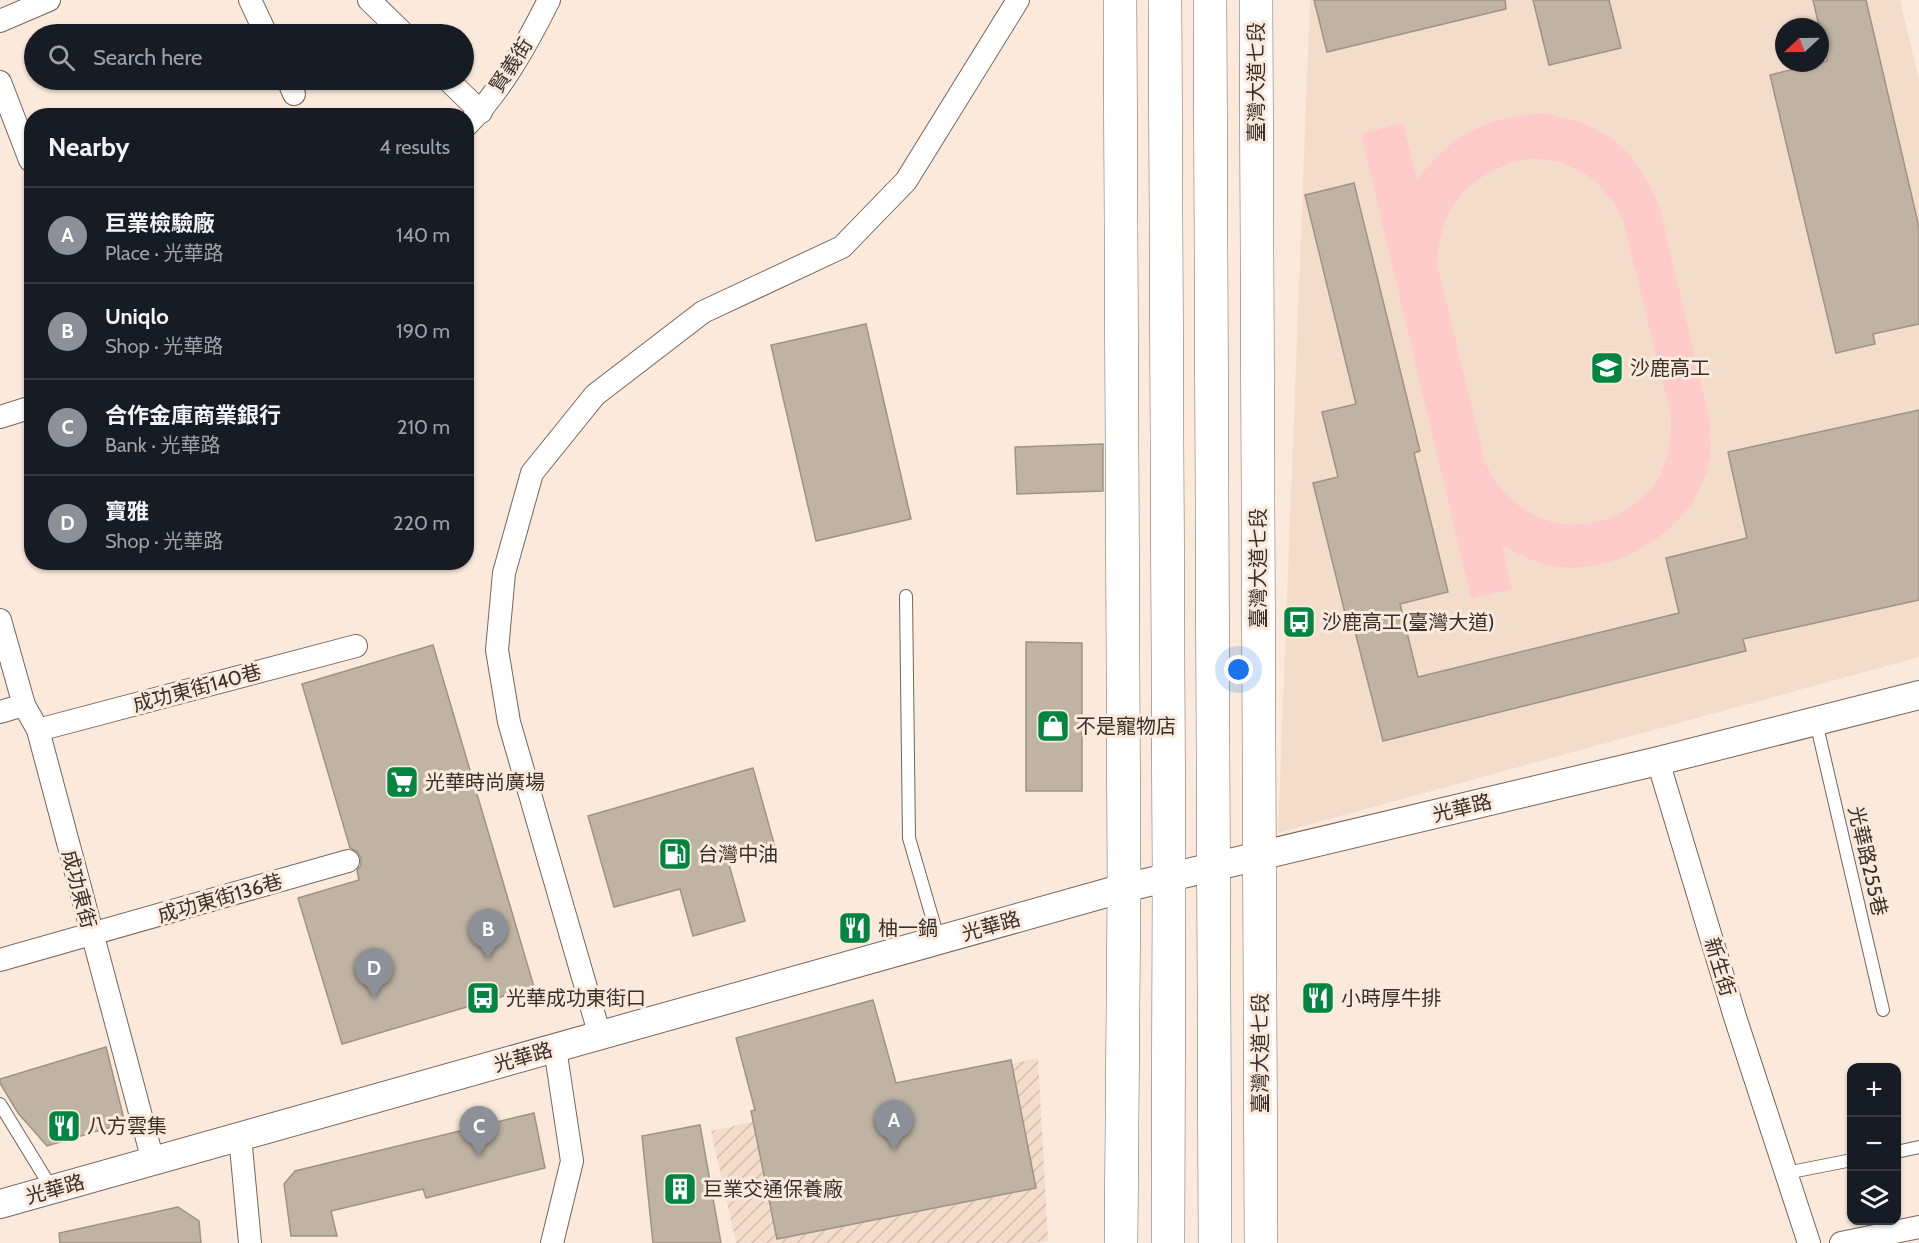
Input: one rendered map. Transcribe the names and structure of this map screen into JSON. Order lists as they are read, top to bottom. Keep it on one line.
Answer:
{"streets":{"main road":["臺灣大道七段"],"street":["賢義街","成功東街140巷","光華路","成功東街","成功東街136巷","新生街"],"lane":["光華路255巷"]},"crossings":[["臺灣大道七段","光華路"],["成功東街140巷","成功東街"],["光華路","光華路255巷"],["光華路","成功東街"],["光華路","新生街"],["成功東街","成功東街136巷"]],"places":{"school or university":["沙鹿高工"],"bus stop":["沙鹿高工(臺灣大道)","光華成功東街口"],"shop":["不是寵物店"],"supermarket":["光華時尚廣場"],"fuel station":["台灣中油"],"restaurant":["柚一鍋","小時厚牛排","八方雲集"],"building":["巨業交通保養廠"]},"north":"left","page":{"search":"Search here","heading":["Nearby","4 results"],"list":[{"mark":"A","name":"巨業檢驗廠","note":"Place · 光華路","value":"140 m"},{"mark":"B","name":"Uniqlo","note":"Shop · 光華路","value":"190 m"},{"mark":"C","name":"合作金庫商業銀行","note":"Bank · 光華路","value":"210 m"},{"mark":"D","name":"寶雅","note":"Shop · 光華路","value":"220 m"}],"pins":["B","D","A","C"],"map_buttons":["+","−"]}}
